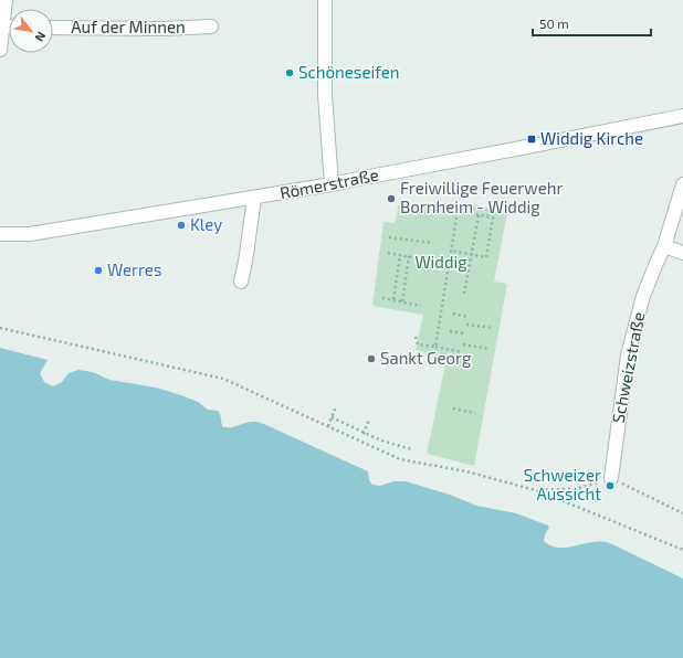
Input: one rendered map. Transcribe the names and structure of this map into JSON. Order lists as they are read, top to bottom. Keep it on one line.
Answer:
{"streets":{"street":["Auf der Minnen","Römerstraße","Schweizstraße"]},"parks":["Widdig"],"places":{"other":["Schöneseifen","Freiwillige Feuerwehr Bornheim - Widdig","Kley","Werres","Sankt Georg","Schweizer Aussicht"],"transit":["Widdig Kirche"]},"scale_bar":"50 m","north":"bottom right"}
